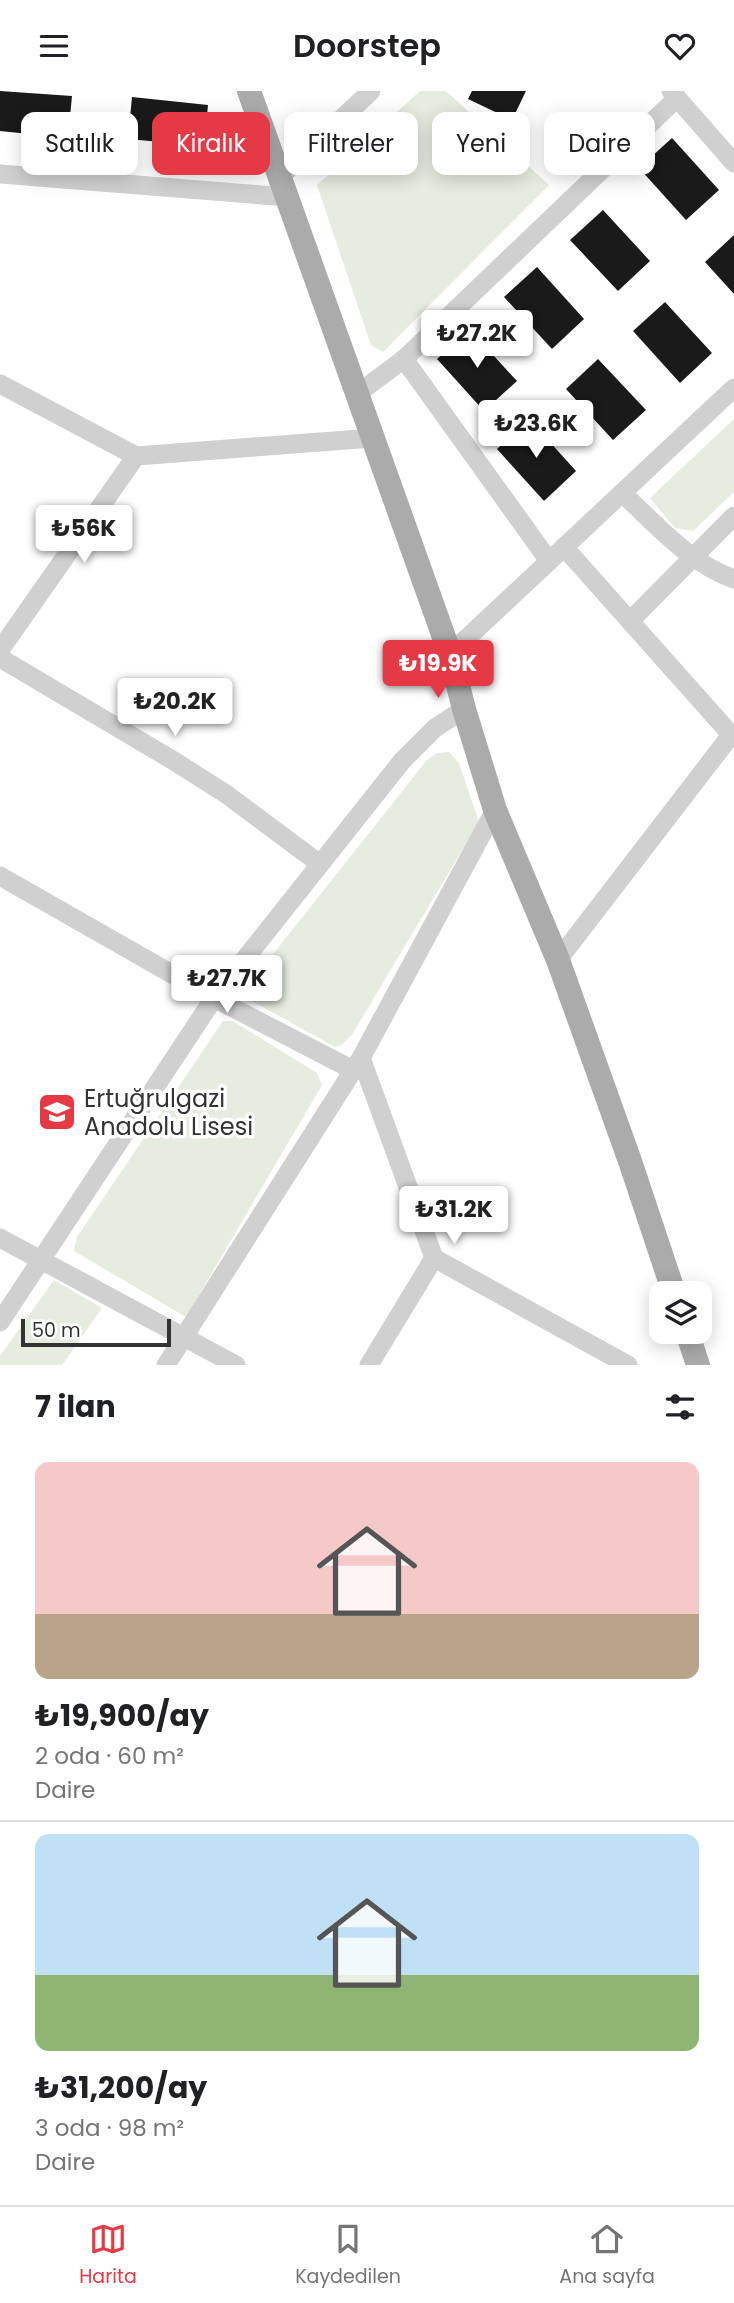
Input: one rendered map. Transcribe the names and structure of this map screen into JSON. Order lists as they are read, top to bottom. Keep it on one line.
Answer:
{"places":{"school or university":["Ertuğrulgazi Anadolu Lisesi"]},"scale_bar":"50 m","page":{"header":"Doorstep","chip":["Satılık","Kiralık","Filtreler","Yeni","Daire"],"price":["₺27.2K","₺23.6K","₺56K","₺19.9K","₺20.2K","₺27.7K","₺31.2K"],"scale":"50 m","heading":"7 ilan","list":[{"name":"₺19,900/ay","note":"2 oda · 60 m² · Daire"},{"name":"₺31,200/ay","note":"3 oda · 98 m² · Daire"}],"tabs":["Harita","Kaydedilen","Ana sayfa"]}}
